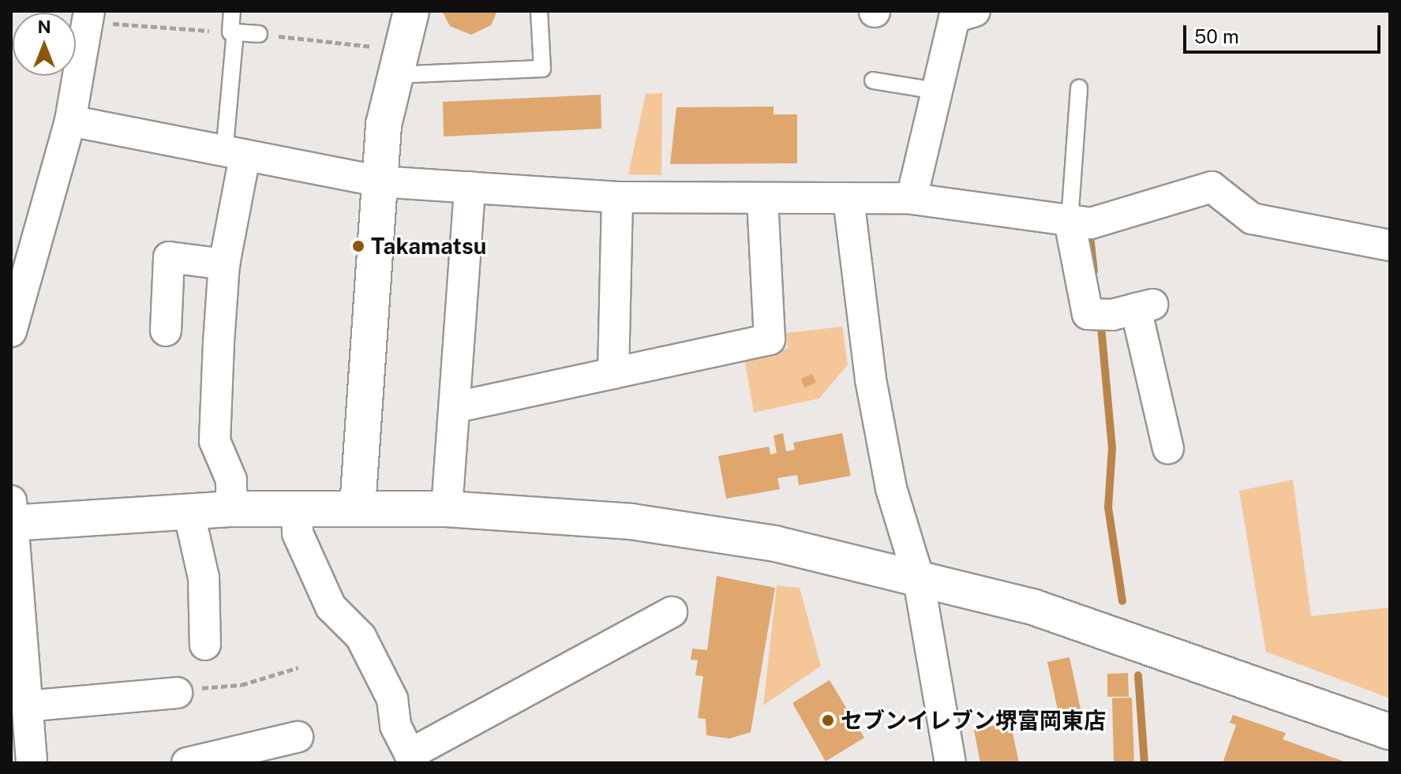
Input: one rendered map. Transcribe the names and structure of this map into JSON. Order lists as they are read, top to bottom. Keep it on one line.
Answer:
{"places":["Takamatsu","セブンイレブン堺富岡東店"],"scale_bar":"50 m","north":"top"}
